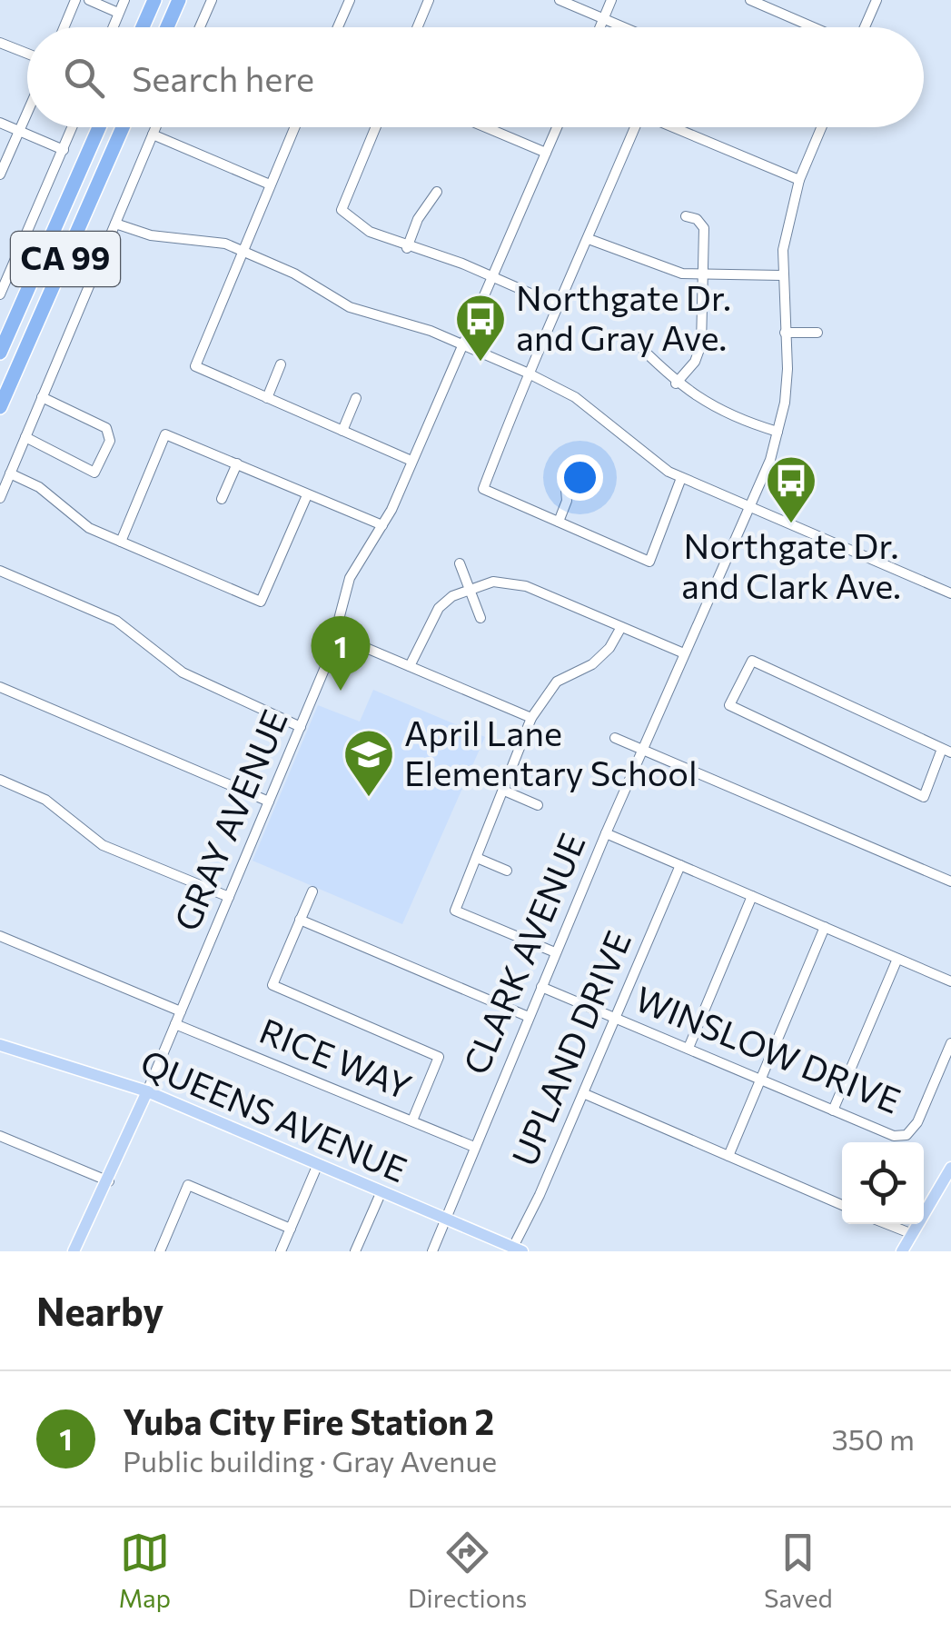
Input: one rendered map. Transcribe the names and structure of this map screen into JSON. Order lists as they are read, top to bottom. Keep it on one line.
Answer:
{"streets":{"highway":["CA 99"],"main road":["GRAY AVENUE","QUEENS AVENUE"],"street":["CLARK AVENUE","UPLAND DRIVE","WINSLOW DRIVE","RICE WAY"]},"crossings":[["GRAY AVENUE","RICE WAY"],["GRAY AVENUE","QUEENS AVENUE"],["CLARK AVENUE","WINSLOW DRIVE"],["CLARK AVENUE","RICE WAY"],["CLARK AVENUE","QUEENS AVENUE"],["UPLAND DRIVE","WINSLOW DRIVE"],["UPLAND DRIVE","QUEENS AVENUE"]],"places":{"bus stop":["Northgate Dr. and Gray Ave.","Northgate Dr. and Clark Ave."],"school or university":["April Lane Elementary School"]},"page":{"search":"Search here","pins":"1","heading":"Nearby","list":[{"mark":"1","name":"Yuba City Fire Station 2","note":"Public building · Gray Avenue","value":"350 m"}],"nav":["Map","Directions","Saved"]}}
